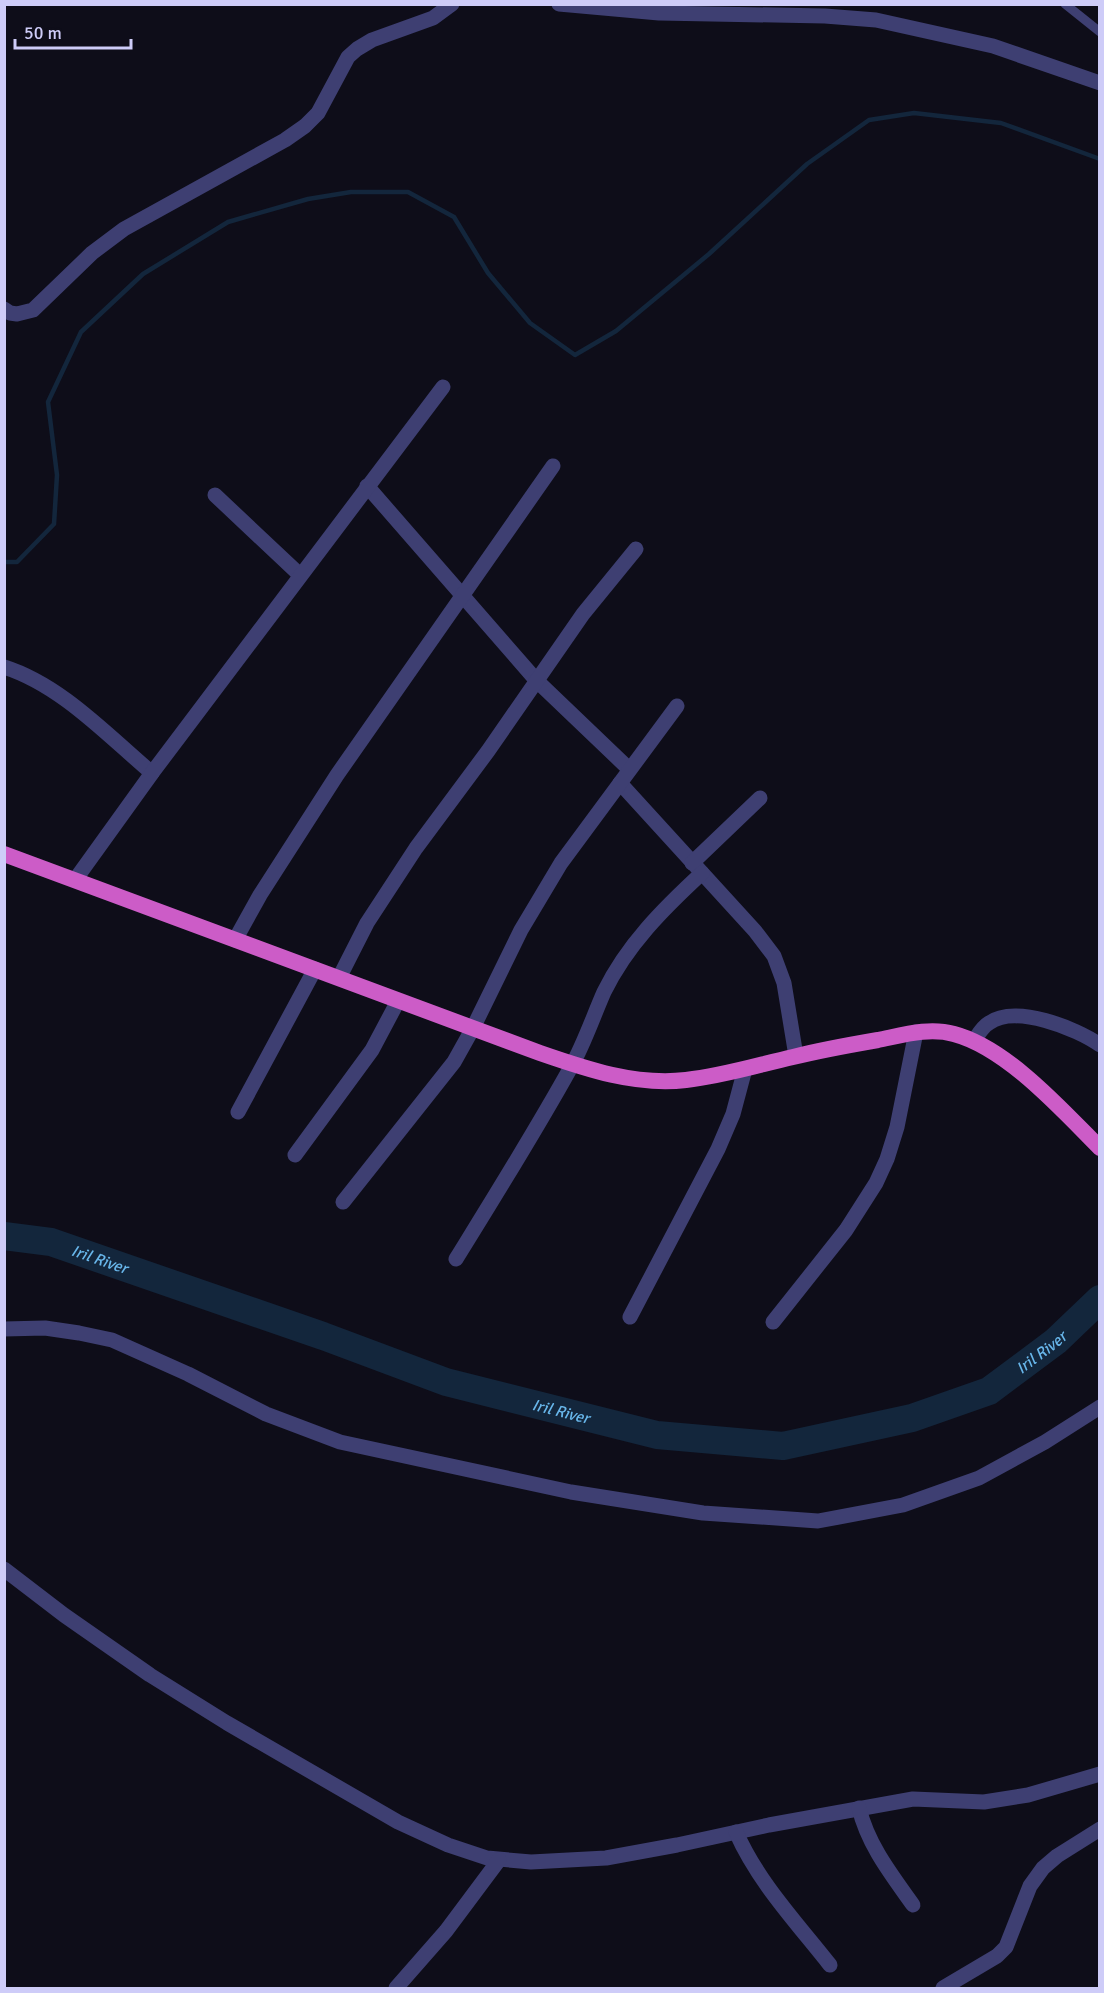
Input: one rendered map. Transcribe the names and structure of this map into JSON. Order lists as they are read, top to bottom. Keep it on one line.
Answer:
{"water":["Iril River"],"scale_bar":"50 m"}
